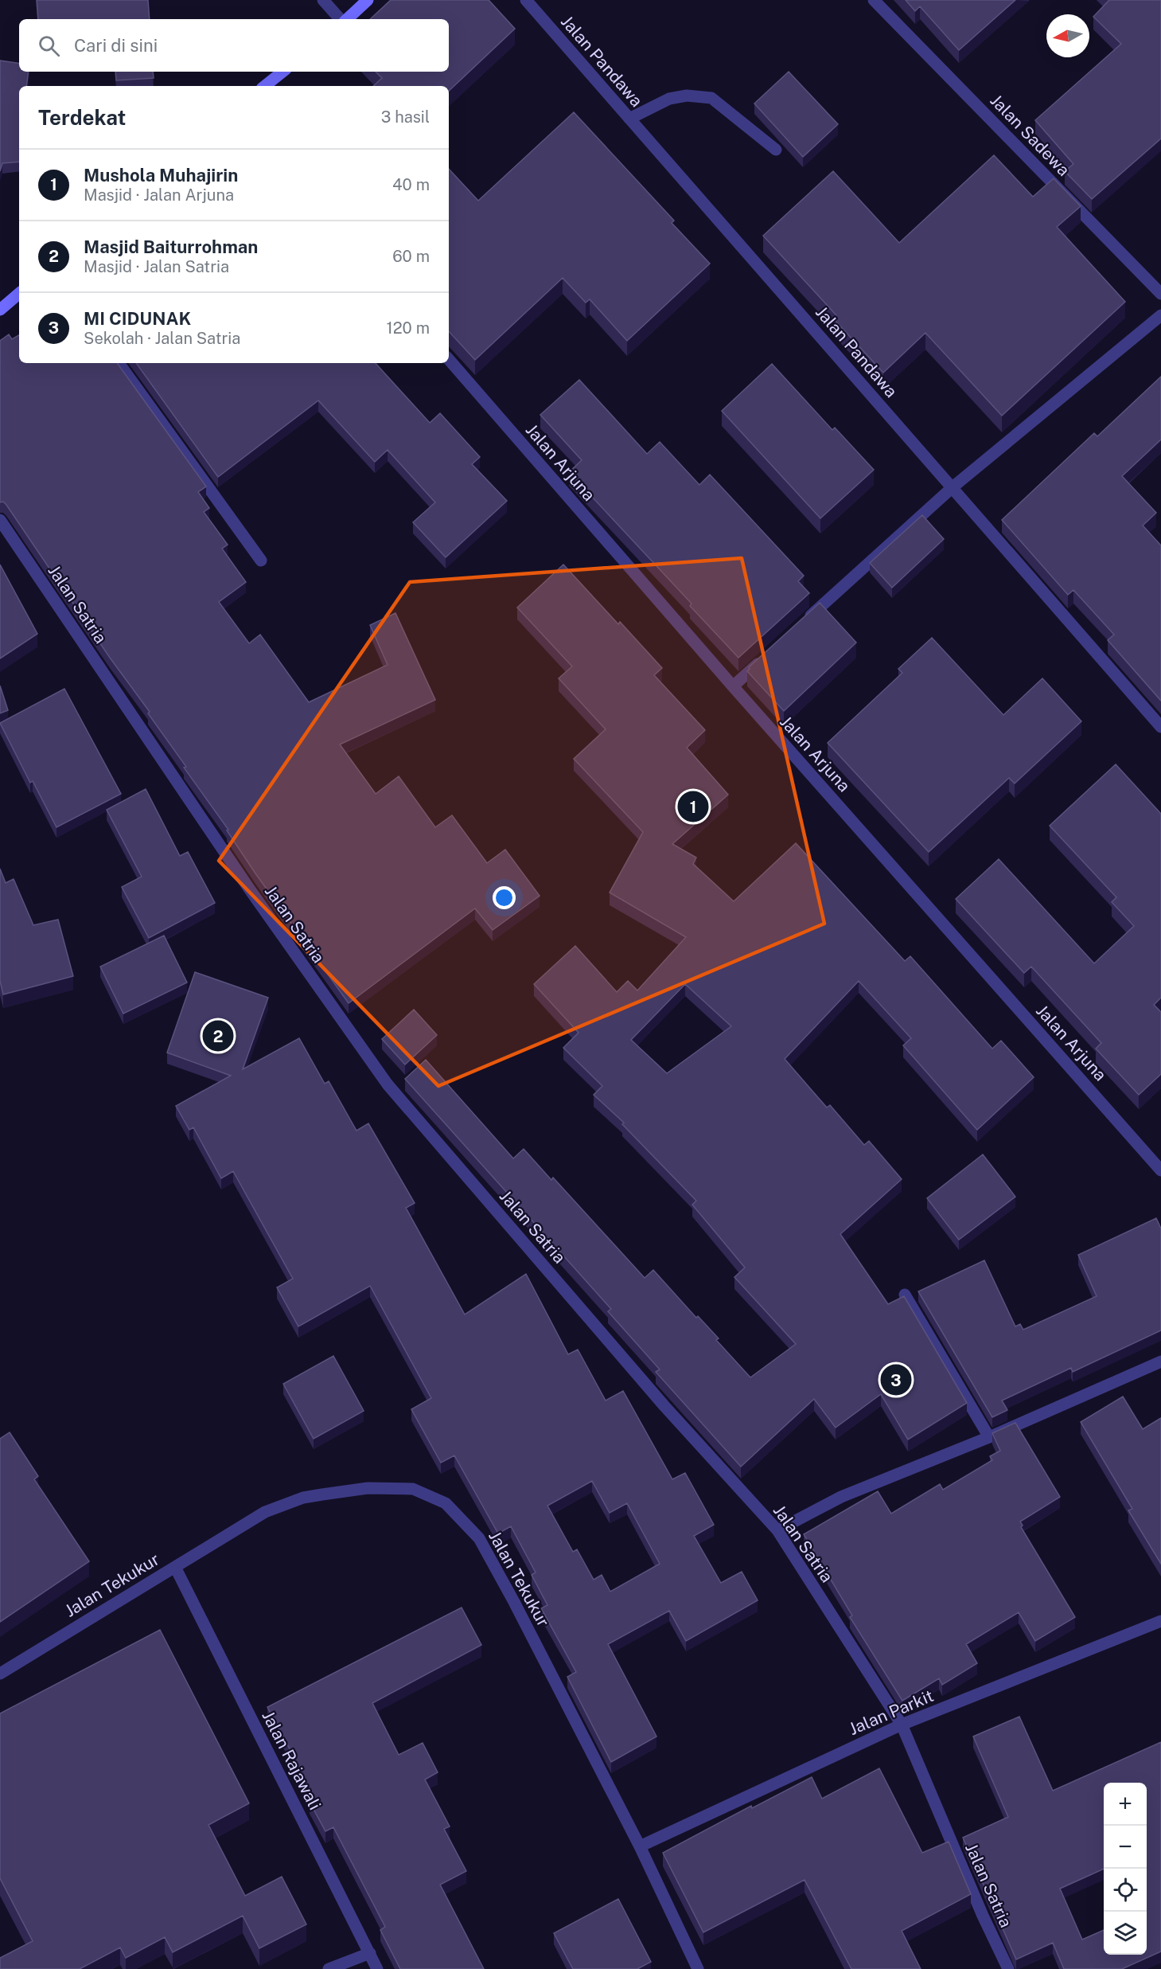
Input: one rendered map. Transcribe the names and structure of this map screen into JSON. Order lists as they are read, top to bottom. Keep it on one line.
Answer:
{"streets":{"street":["Jalan Pandawa","Jalan Sadewa","Jalan Arjuna","Jalan Satria","Jalan Tekukur","Jalan Parkit","Jalan Rajawali"]},"crossings":[["Jalan Satria","Jalan Parkit"],["Jalan Tekukur","Jalan Parkit"],["Jalan Tekukur","Jalan Rajawali"]],"north":"left","page":{"search":"Cari di sini","heading":["Terdekat","3 hasil"],"list":[{"mark":"1","name":"Mushola Muhajirin","note":"Masjid · Jalan Arjuna","value":"40 m"},{"mark":"2","name":"Masjid Baiturrohman","note":"Masjid · Jalan Satria","value":"60 m"},{"mark":"3","name":"MI CIDUNAK","note":"Sekolah · Jalan Satria","value":"120 m"}],"pins":["1","2","3"],"map_buttons":["+","−"]}}
